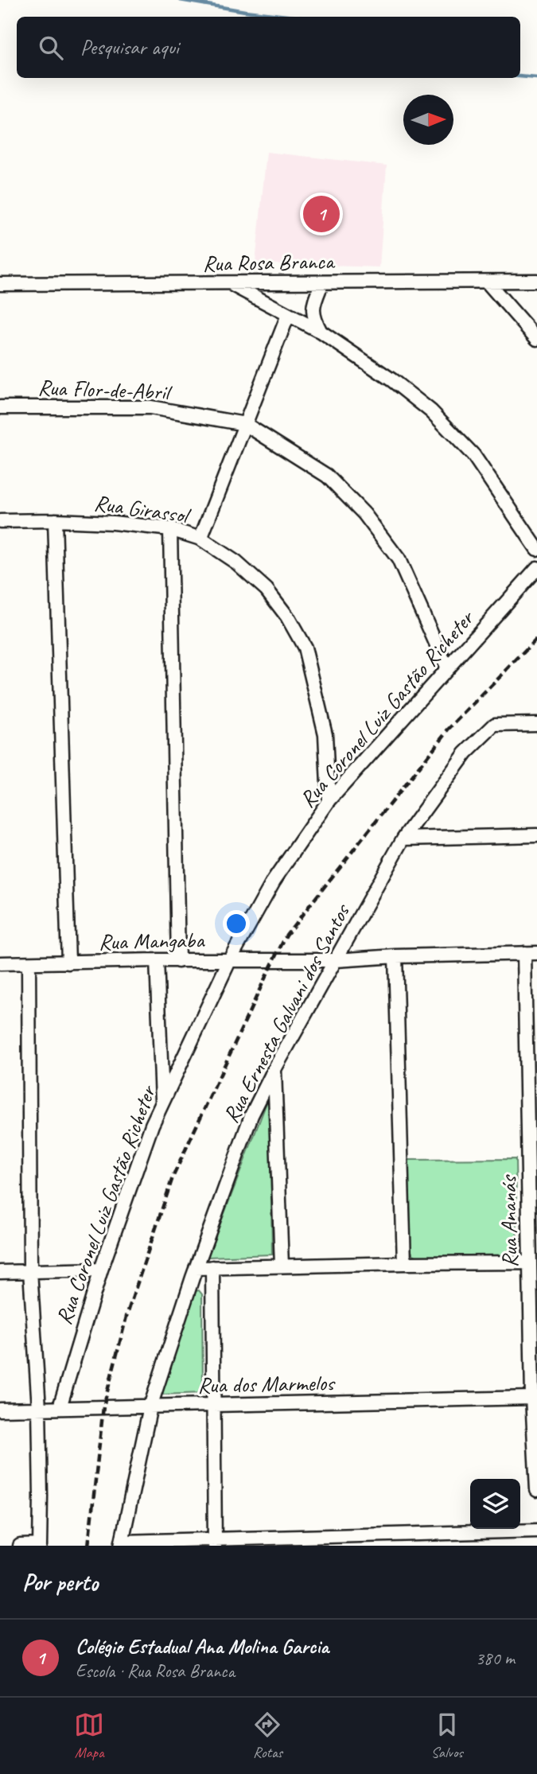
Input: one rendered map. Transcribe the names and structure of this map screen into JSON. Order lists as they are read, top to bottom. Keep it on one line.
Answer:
{"streets":{"street":["Rua Rosa Branca","Rua Flor-de-Abril","Rua Girassol","Rua Coronel Luiz Gastão Richeter","Rua Mangaba","Rua Ernesta Galvani dos Santos","Rua Ananás","Rua dos Marmelos"]},"crossings":[["Rua Flor-de-Abril","Rua Coronel Luiz Gastão Richeter"],["Rua Girassol","Rua Coronel Luiz Gastão Richeter"],["Rua Coronel Luiz Gastão Richeter","Rua Mangaba"],["Rua Coronel Luiz Gastão Richeter","Rua dos Marmelos"],["Rua Mangaba","Rua Ernesta Galvani dos Santos"],["Rua Mangaba","Rua Ananás"],["Rua Ernesta Galvani dos Santos","Rua dos Marmelos"],["Rua Ananás","Rua dos Marmelos"]],"north":"right","page":{"search":"Pesquisar aqui","pins":"1","heading":"Por perto","list":[{"mark":"1","name":"Colégio Estadual Ana Molina Garcia","note":"Escola · Rua Rosa Branca","value":"380 m"}],"nav":["Mapa","Rotas","Salvos"]}}
